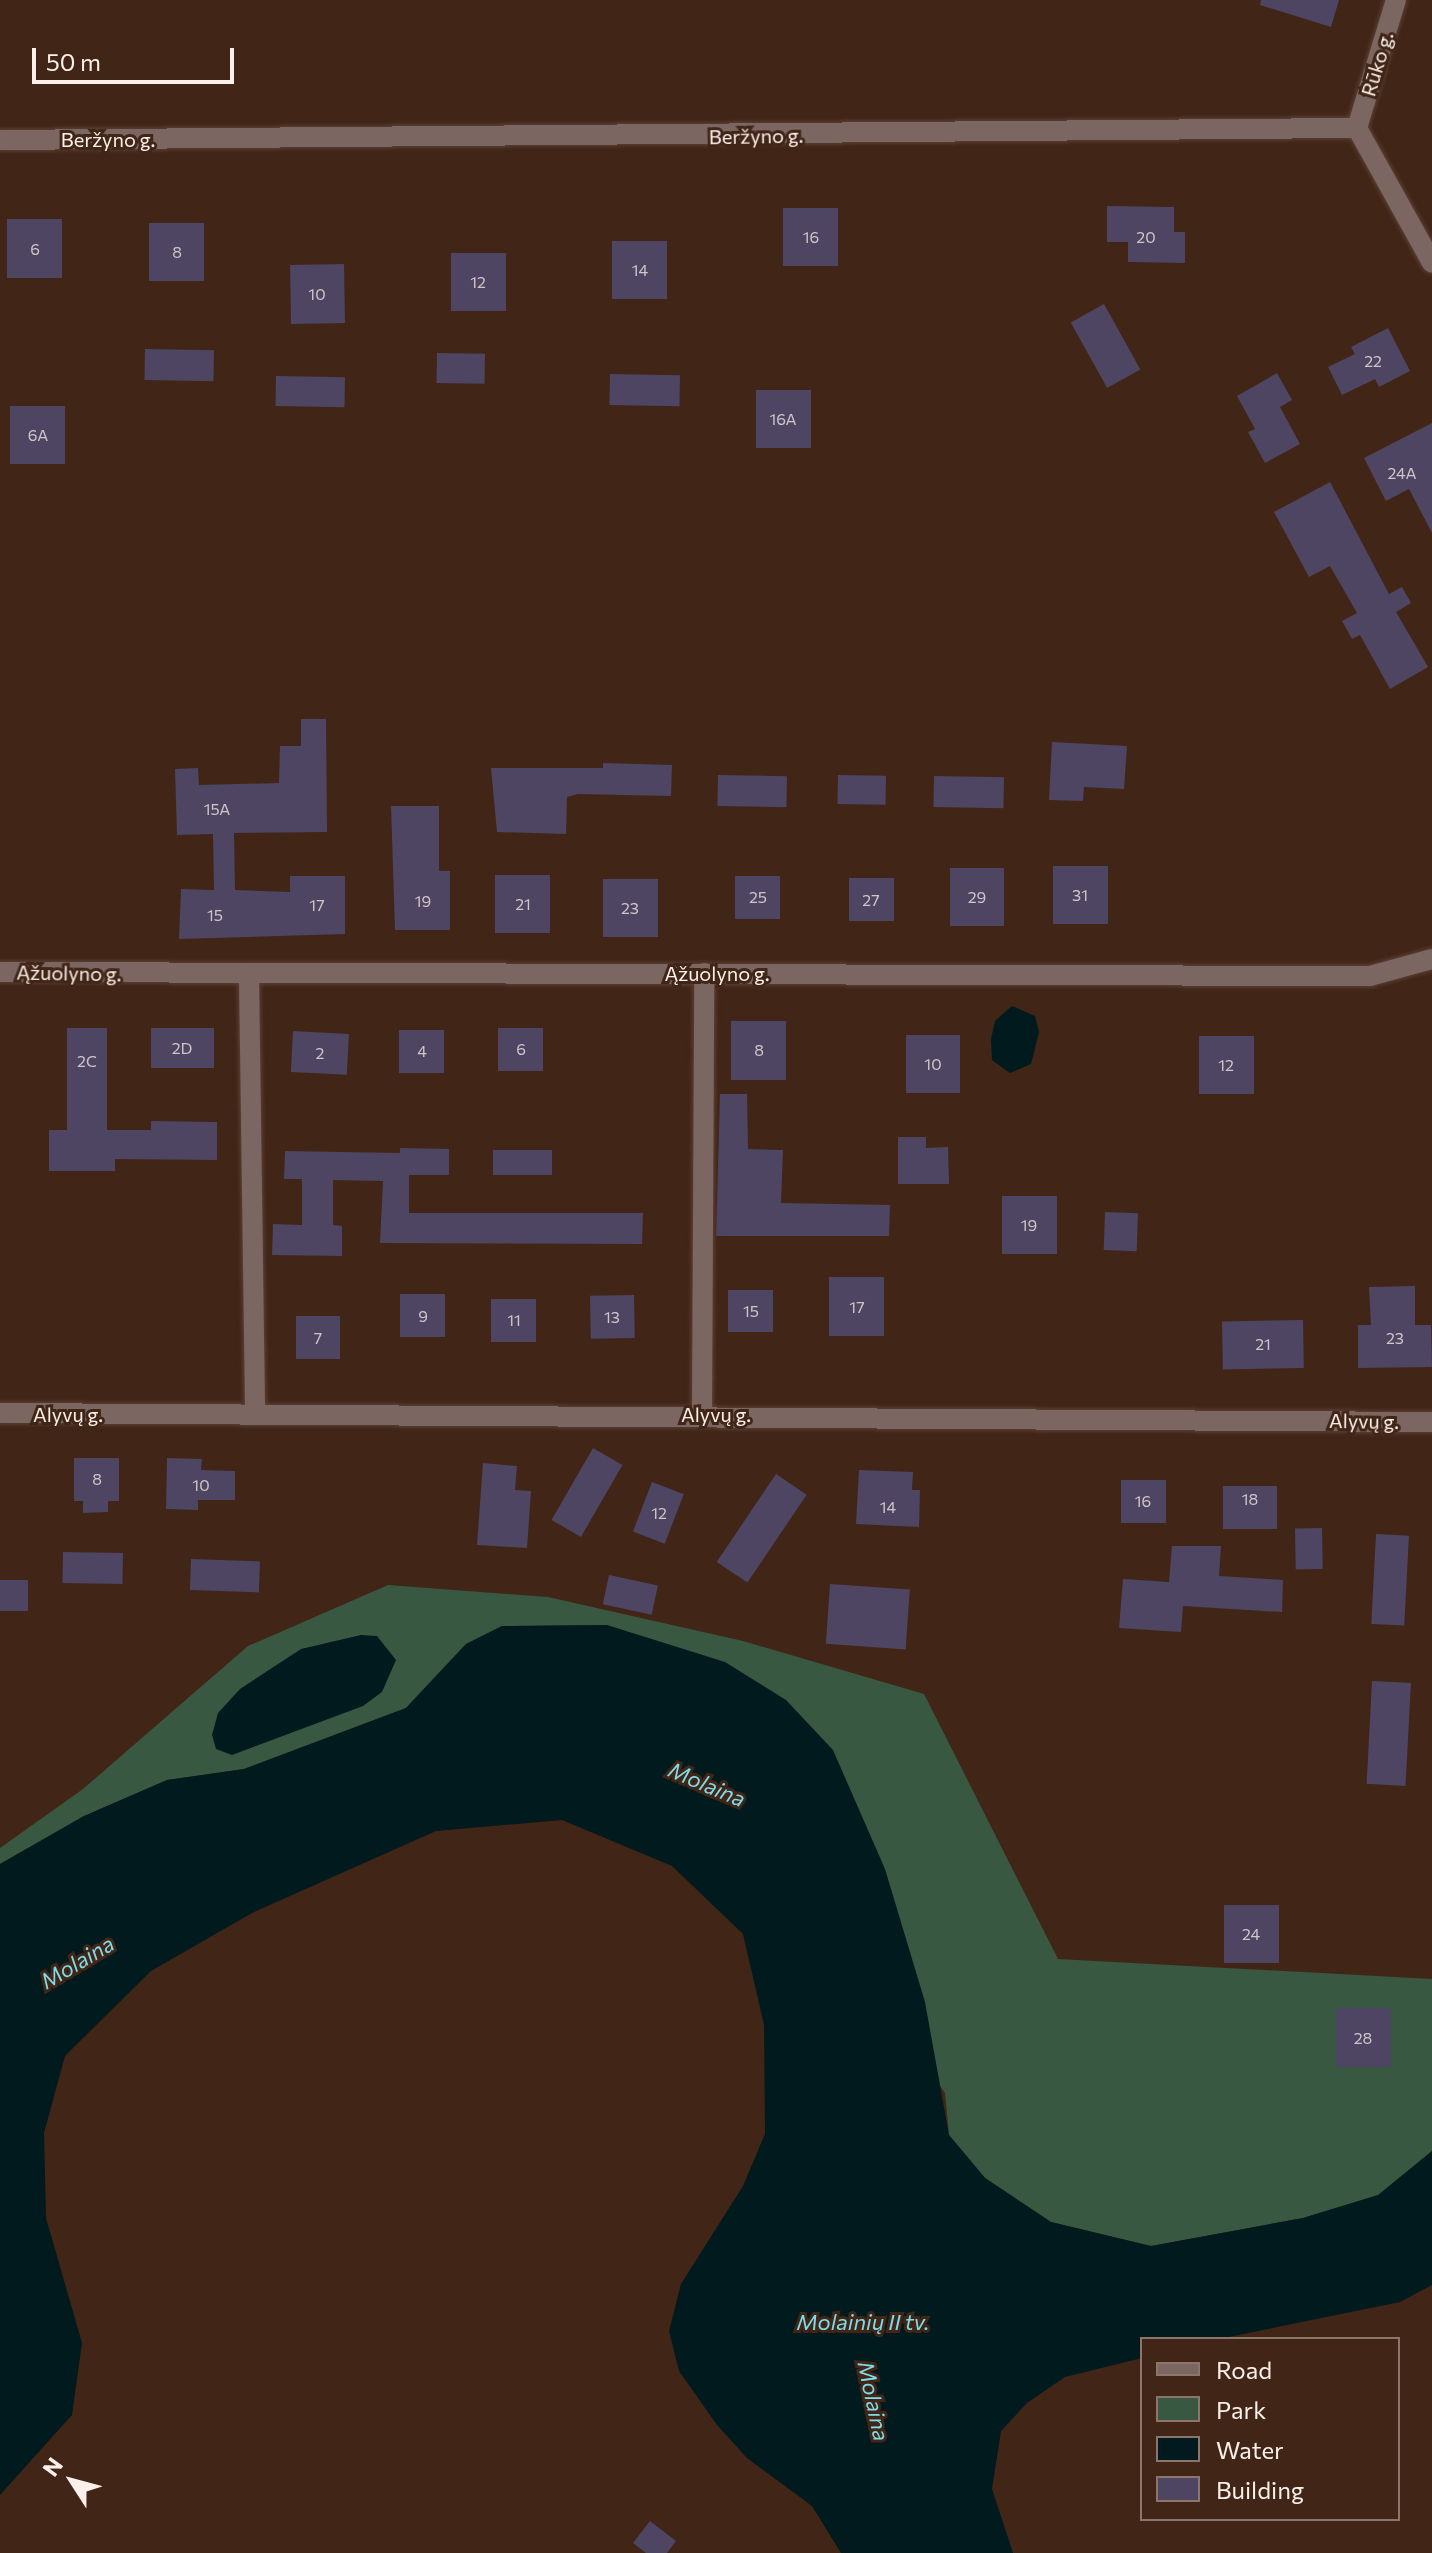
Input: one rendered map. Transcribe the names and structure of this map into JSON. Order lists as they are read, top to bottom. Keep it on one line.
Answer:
{"streets":{"street":["Rūko g.","Beržyno g.","Ąžuolyno g.","Alyvų g."]},"crossings":[["Rūko g.","Beržyno g."]],"water":["Molaina","Molainių II tv."],"house_numbers":["16","20","6","8","14","12","10","22","16A","6A","24A","15A","31","25","29","27","19","21","17","23","15","2D","6","8","4","2","2C","10","12","19","17","15","9","13","11","7","23","21","8","10","18","16","14","12","24","28"],"legend":["Road","Park","Water","Building"],"scale_bar":"50 m","north":"top left"}
